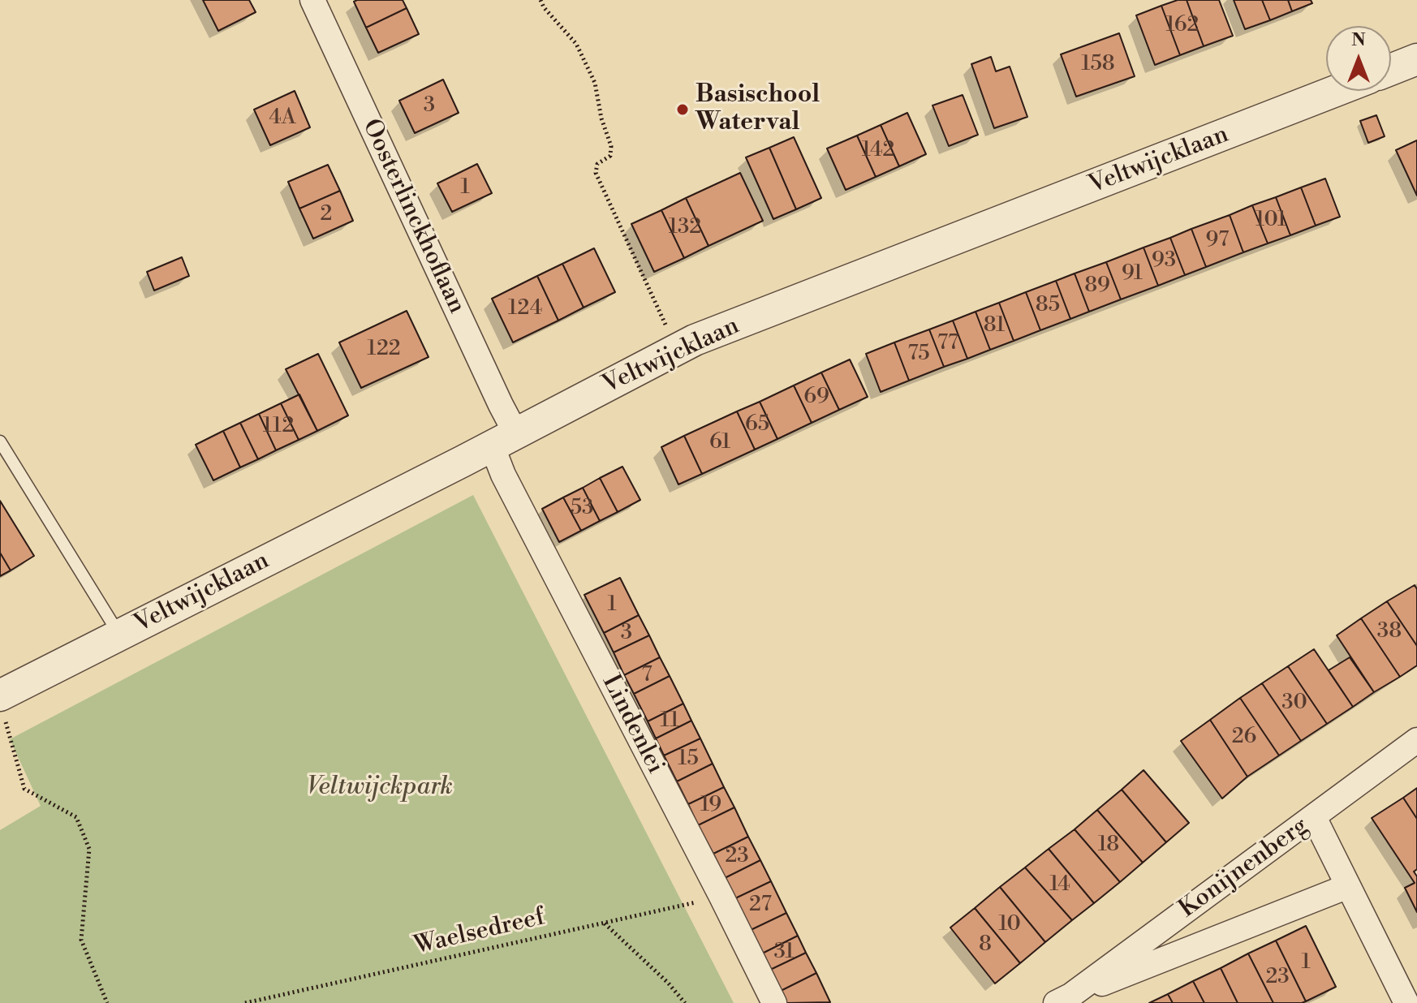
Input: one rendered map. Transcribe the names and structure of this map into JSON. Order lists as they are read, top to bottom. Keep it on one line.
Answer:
{"streets":{"street":["Veltwijcklaan","Oosterlinckhoflaan","Lindenlei","Konijnenberg"],"path":["Waelsedreef"]},"crossings":[["Veltwijcklaan","Oosterlinckhoflaan"],["Veltwijcklaan","Lindenlei"],["Oosterlinckhoflaan","Lindenlei"],["Lindenlei","Waelsedreef"]],"parks":["Veltwijckpark"],"places":["Basischool Waterval"],"house_numbers":["162","158","3","4A","142","1","2","101","132","97","93","91","89","85","124","81","77","122","75","69","65","112","61","53","1","38","3","7","30","11","26","15","19","18","23","14","27","10","8","31","1","23"],"north":"top"}
